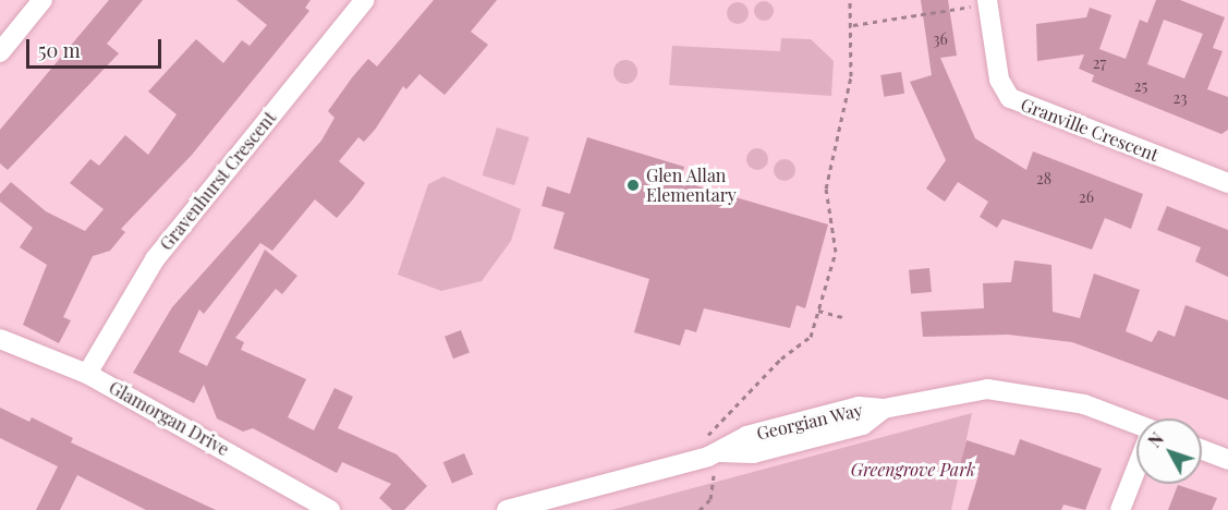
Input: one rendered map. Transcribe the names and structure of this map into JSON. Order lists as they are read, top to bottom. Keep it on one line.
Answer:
{"streets":{"street":["Granville Crescent","Gravenhurst Crescent","Glamorgan Drive","Georgian Way"]},"crossings":[["Gravenhurst Crescent","Glamorgan Drive"]],"parks":["Greengrove Park"],"places":["Glen Allan Elementary"],"house_numbers":["36","27","25","23","28","26"],"scale_bar":"50 m","north":"top left"}
